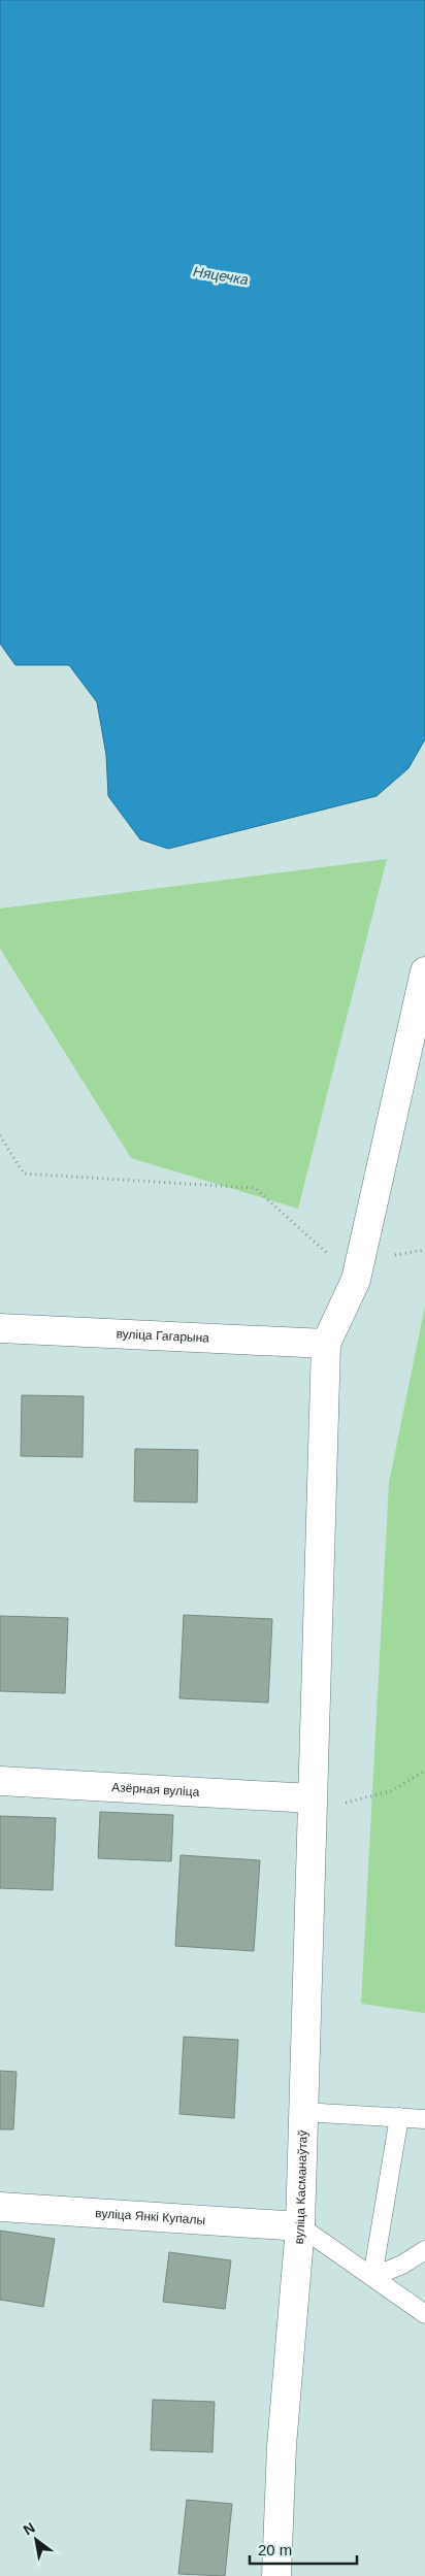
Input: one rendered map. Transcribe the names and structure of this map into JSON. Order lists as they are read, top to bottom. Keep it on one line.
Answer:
{"streets":{"street":["вуліца Гагарына","Азёрная вуліца","вуліца Касманаўтаў","вуліца Янкі Купалы"]},"crossings":[["вуліца Гагарына","вуліца Касманаўтаў"],["Азёрная вуліца","вуліца Касманаўтаў"],["вуліца Касманаўтаў","вуліца Янкі Купалы"]],"water":["Няцечка"],"scale_bar":"20 m","north":"top left"}
